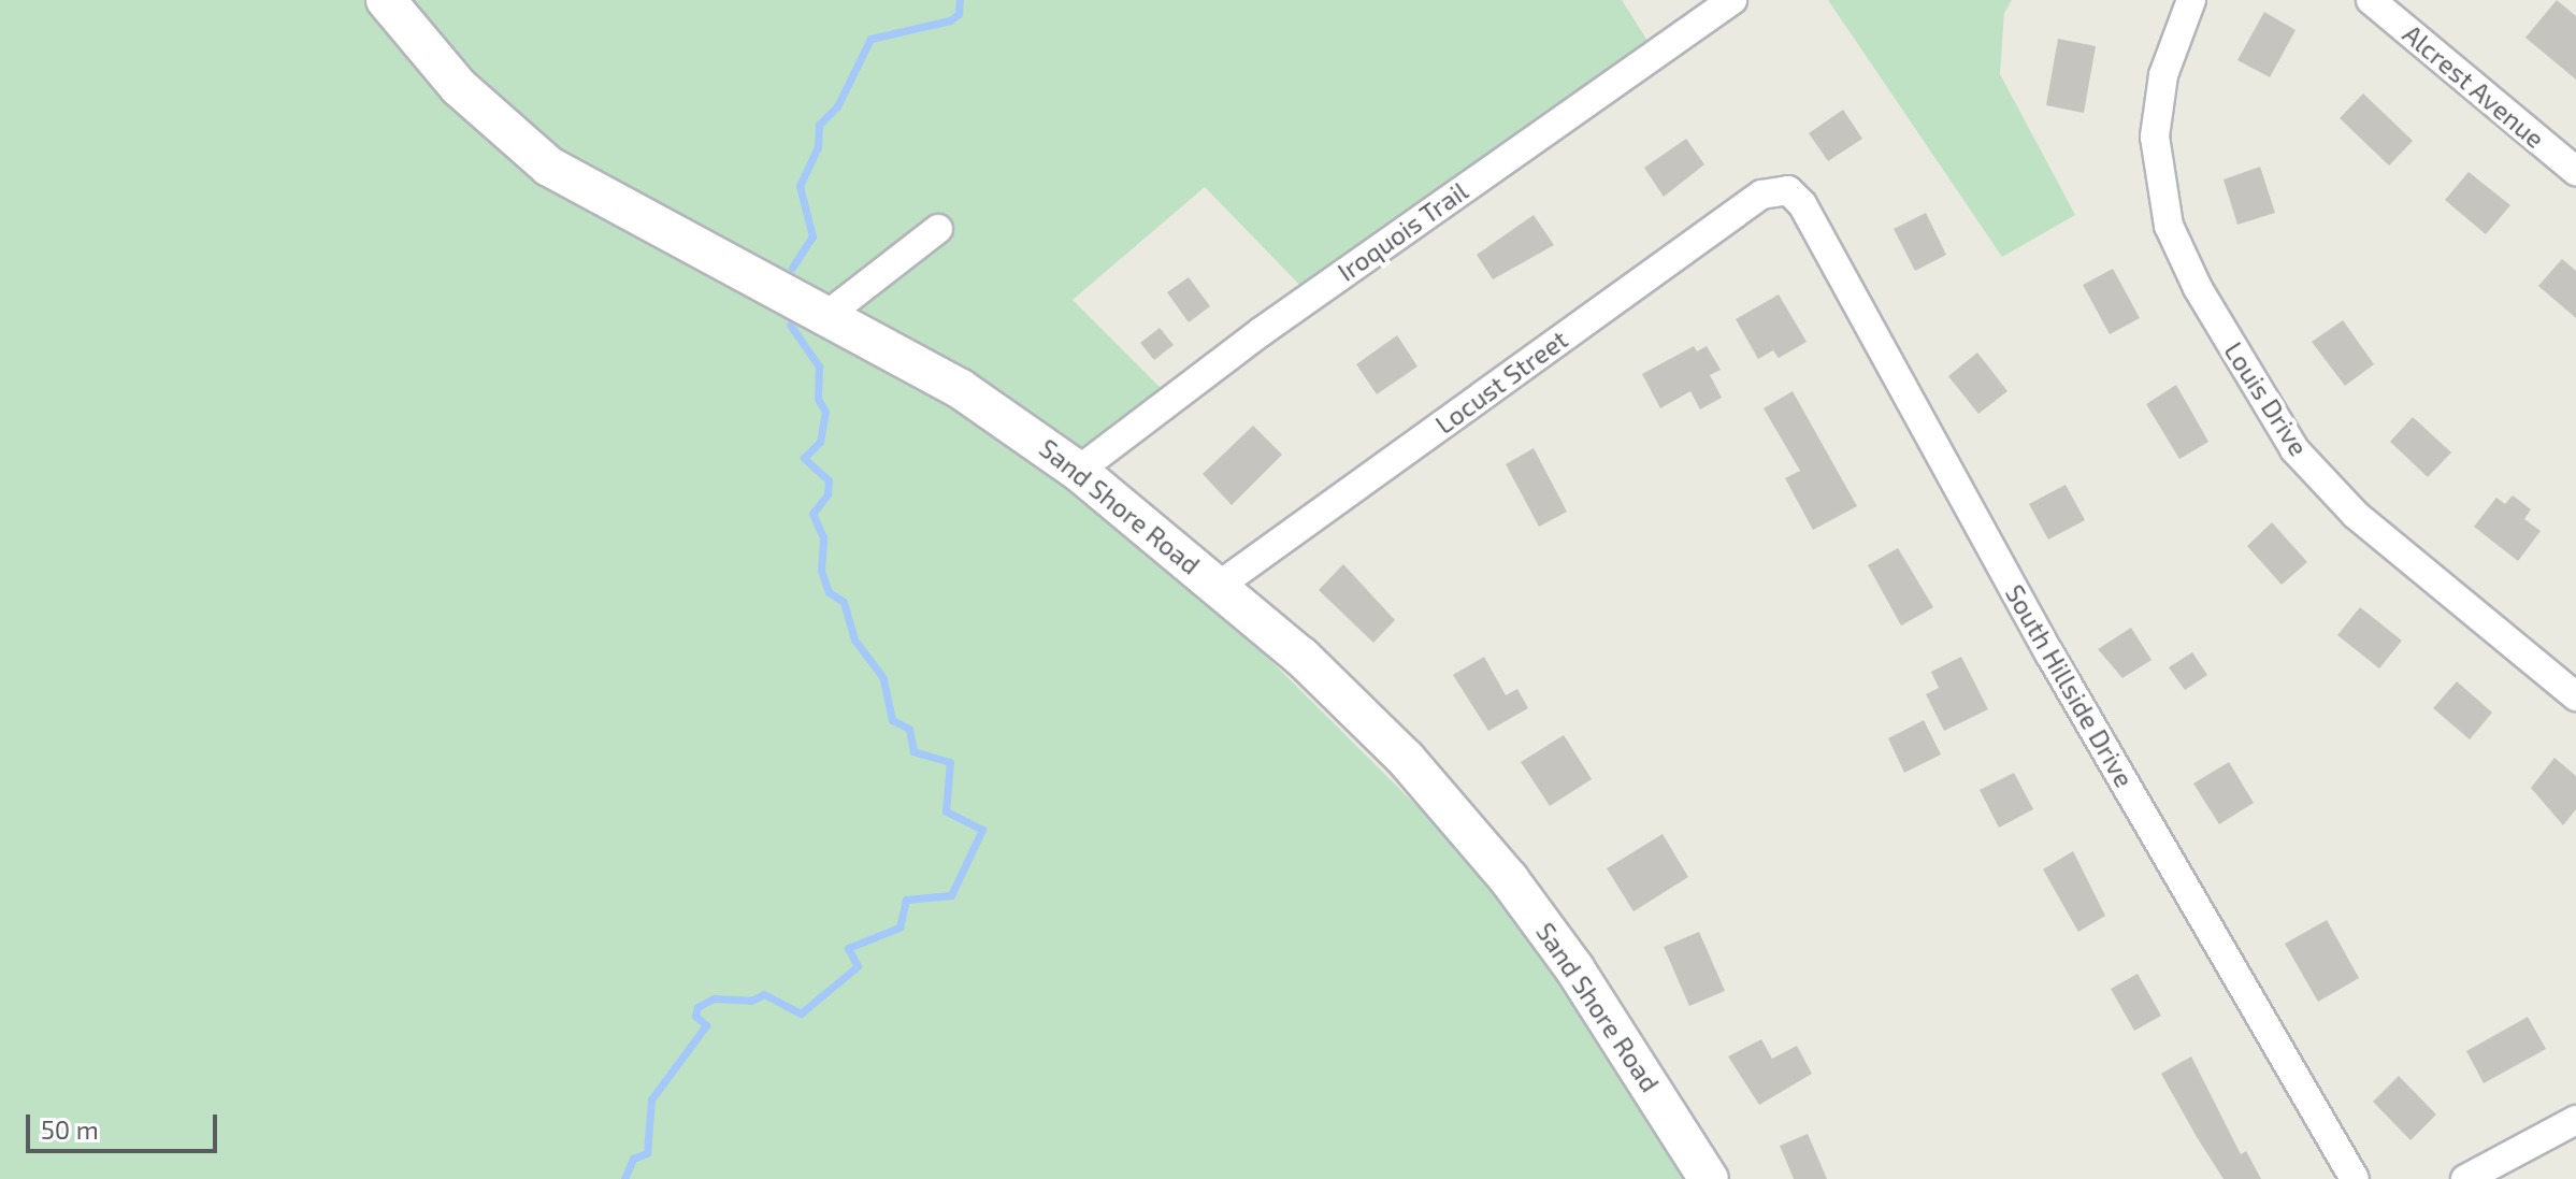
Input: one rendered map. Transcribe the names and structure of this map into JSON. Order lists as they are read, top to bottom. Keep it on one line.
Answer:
{"streets":{"street":["Alcrest Avenue","Iroquois Trail","Locust Street","Louis Drive","Sand Shore Road","South Hillside Drive"]},"crossings":[["Iroquois Trail","Sand Shore Road"],["Locust Street","Sand Shore Road"],["Locust Street","South Hillside Drive"]],"scale_bar":"50 m"}
